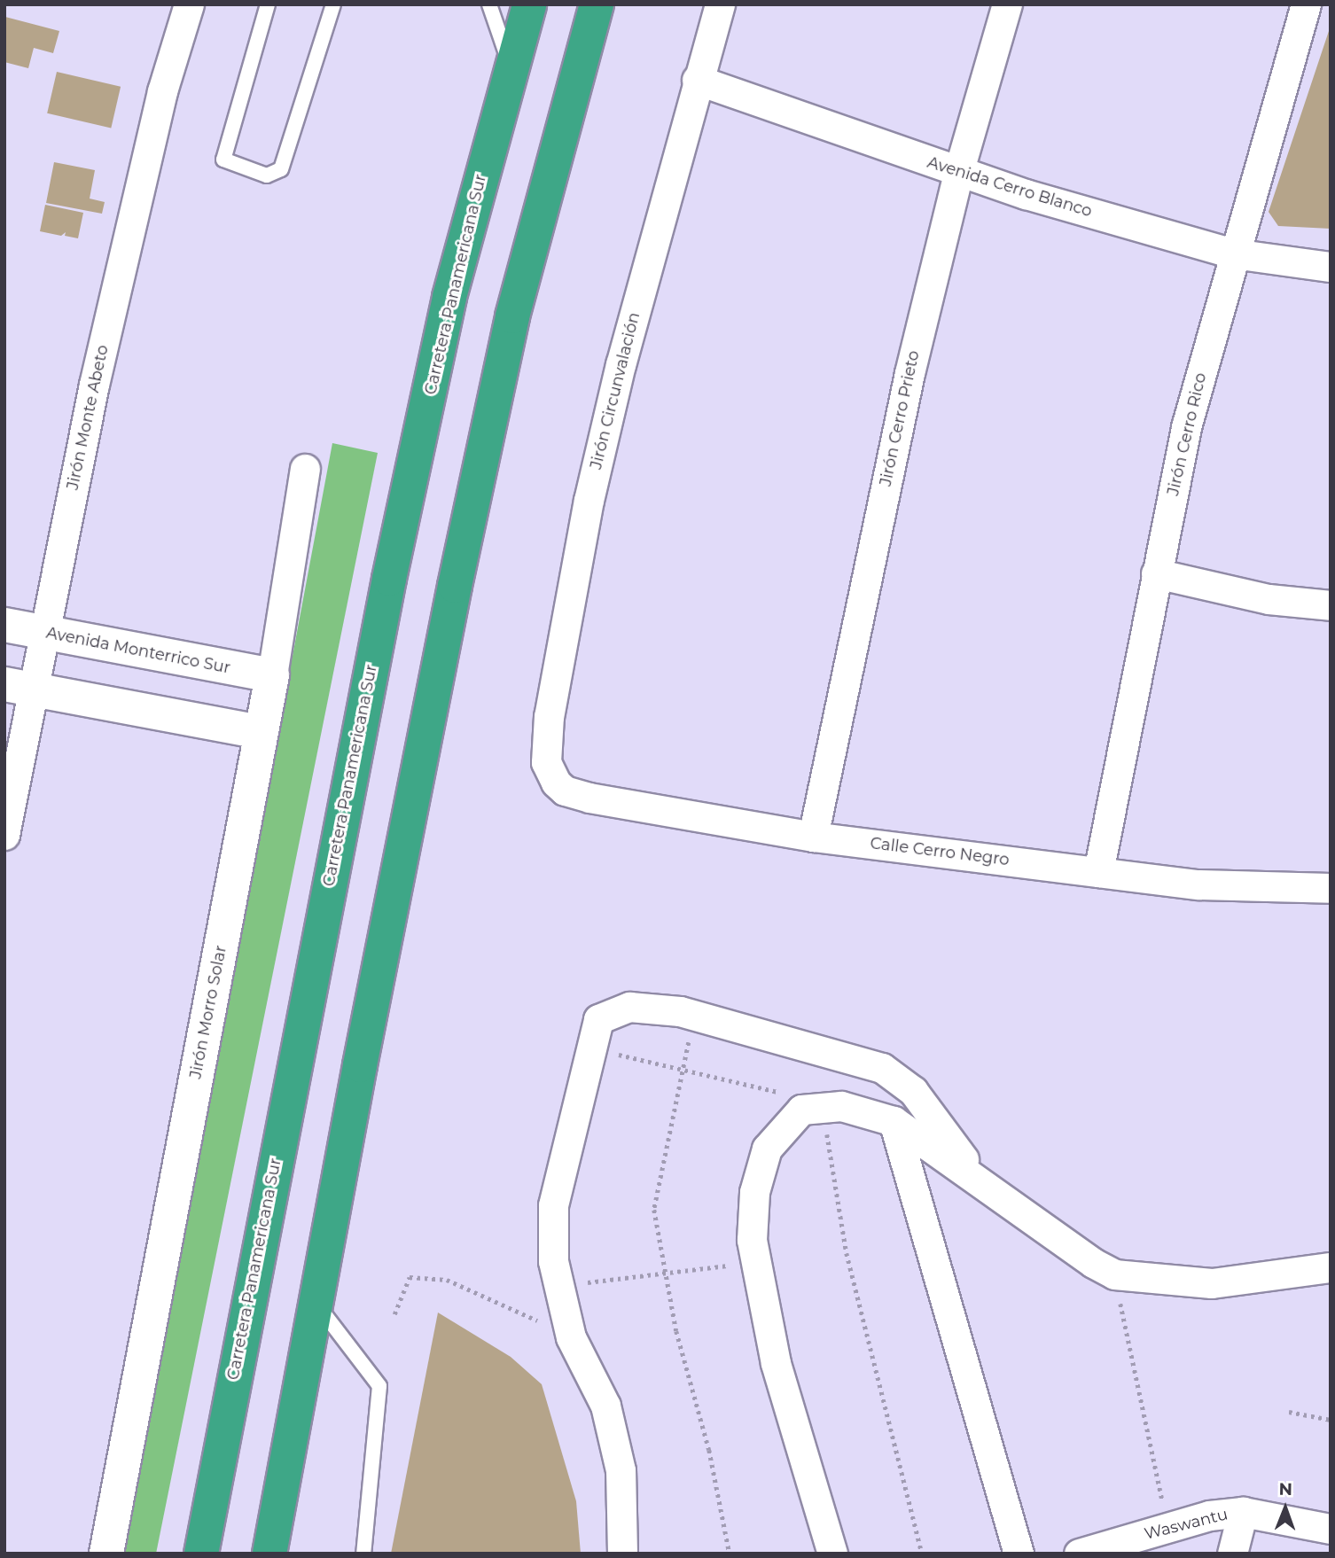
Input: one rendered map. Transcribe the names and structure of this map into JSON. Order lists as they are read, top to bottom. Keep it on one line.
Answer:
{"streets":{"highway":["Carretera Panamericana Sur"],"street":["Avenida Cerro Blanco","Jirón Circunvalación","Jirón Monte Abeto","Jirón Cerro Prieto","Jirón Cerro Rico","Avenida Monterrico Sur","Calle Cerro Negro","Jirón Morro Solar","Waswantu"]},"crossings":[["Avenida Cerro Blanco","Jirón Circunvalación"],["Avenida Cerro Blanco","Jirón Cerro Prieto"],["Avenida Cerro Blanco","Jirón Cerro Rico"],["Jirón Circunvalación","Calle Cerro Negro"],["Jirón Monte Abeto","Avenida Monterrico Sur"],["Jirón Cerro Prieto","Calle Cerro Negro"],["Jirón Cerro Rico","Calle Cerro Negro"],["Avenida Monterrico Sur","Jirón Morro Solar"]],"north":"top"}
